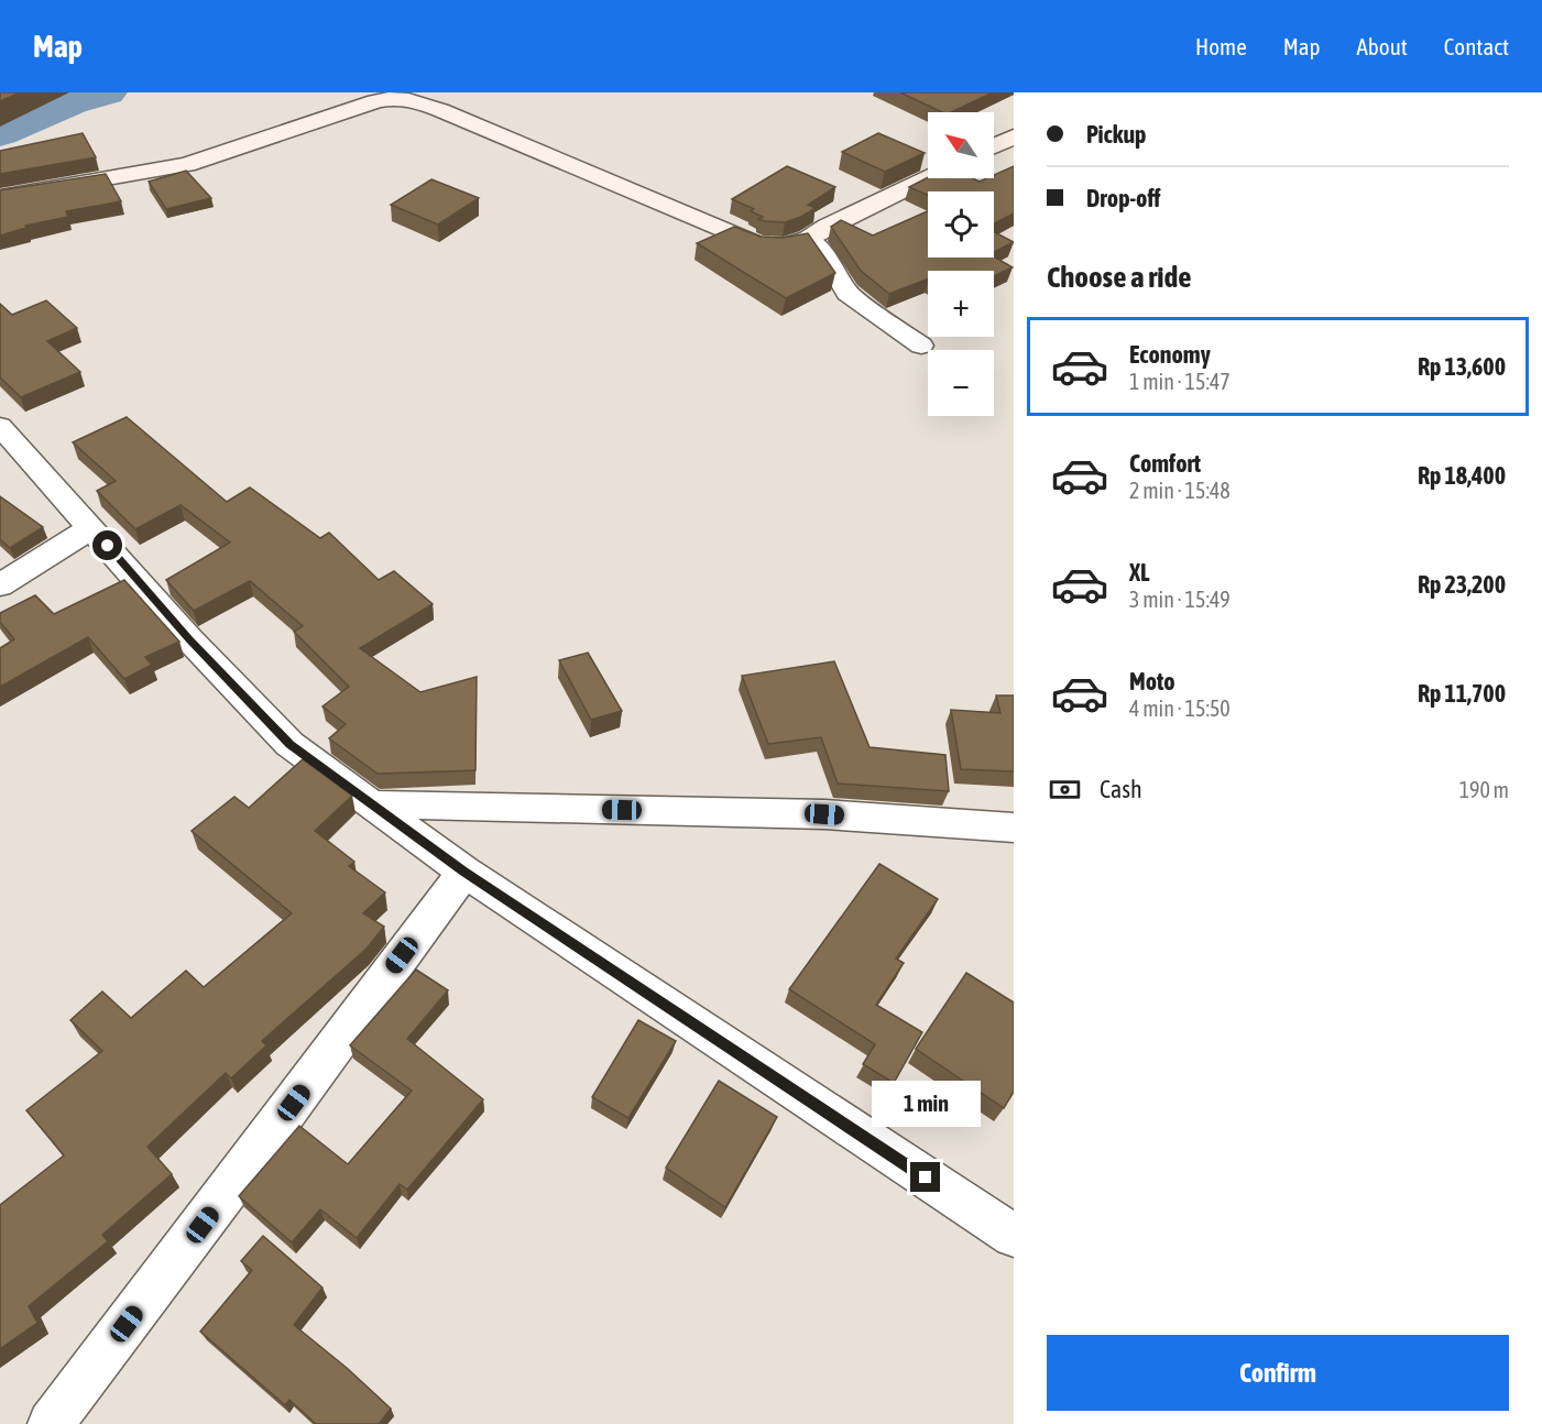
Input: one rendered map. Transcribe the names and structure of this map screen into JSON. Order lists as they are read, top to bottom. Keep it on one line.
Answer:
{"north":"top left","page":{"header":"Map","nav":["Home","Map","About","Contact"],"banner":["Pickup","Drop-off"],"map_buttons":["+","−"],"heading":"Choose a ride","list":[{"name":"Economy","note":"1 min · 15:47","value":"Rp 13,600"},{"name":"Comfort","note":"2 min · 15:48","value":"Rp 18,400"},{"name":"XL","note":"3 min · 15:49","value":"Rp 23,200"},{"name":"Moto","note":"4 min · 15:50","value":"Rp 11,700"}],"pay":["Cash","190 m"],"bubble":"1 min","buttons":"Confirm"}}
